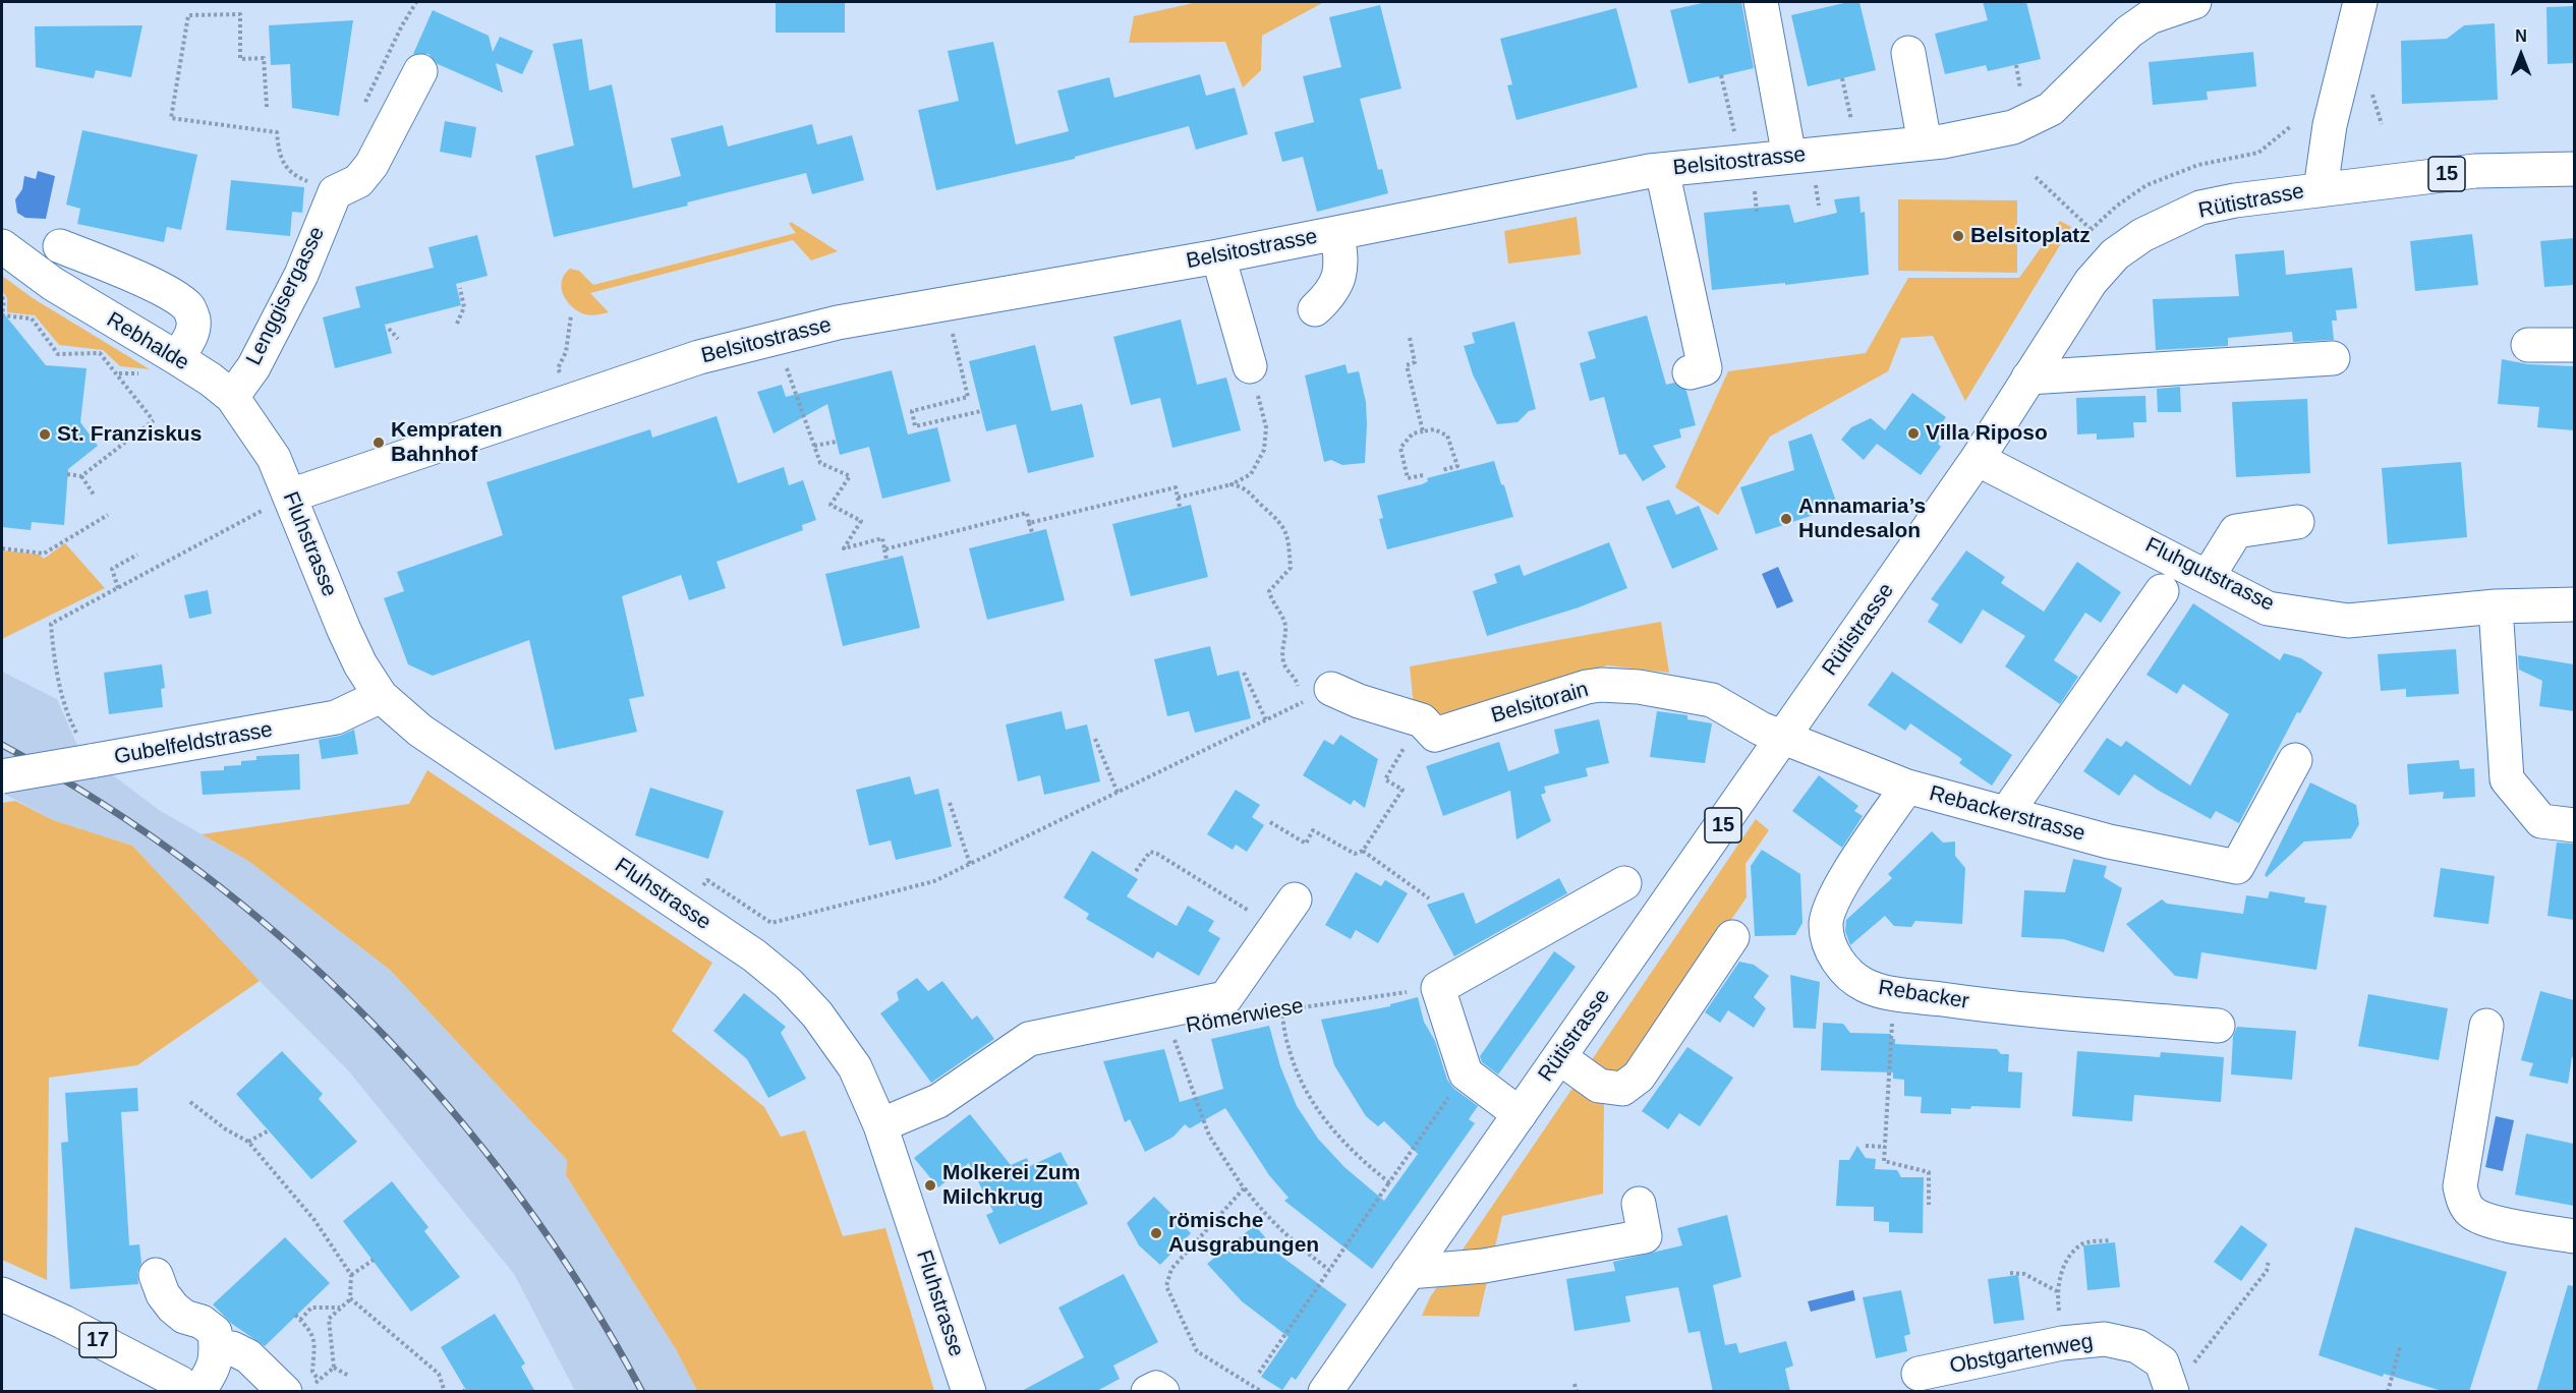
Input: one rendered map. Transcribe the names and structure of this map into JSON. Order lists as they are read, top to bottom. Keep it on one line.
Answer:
{"streets":{"street":["Belsitostrasse","15","Rütistrasse","Lenggisergasse","Rebhalde","Fluhstrasse","Fluhgutstrasse","Belsitorain","Gubelfeldstrasse","Rebackerstrasse","Rebacker","17","Obstgartenweg"],"path":["Römerwiese"]},"crossings":[["Belsitostrasse","Fluhstrasse"],["Rütistrasse","Fluhgutstrasse"],["Rütistrasse","Belsitorain"],["Rütistrasse","Rebackerstrasse"],["Lenggisergasse","Rebhalde"],["Rebhalde","Fluhstrasse"],["Fluhstrasse","Gubelfeldstrasse"],["Belsitorain","Rebackerstrasse"],["Rebackerstrasse","Rebacker"]],"places":["Belsitoplatz","Villa Riposo","St. Franziskus","Kempraten Bahnhof","Annamaria’s Hundesalon","Molkerei Zum Milchkrug","römische Ausgrabungen"],"north":"top"}
